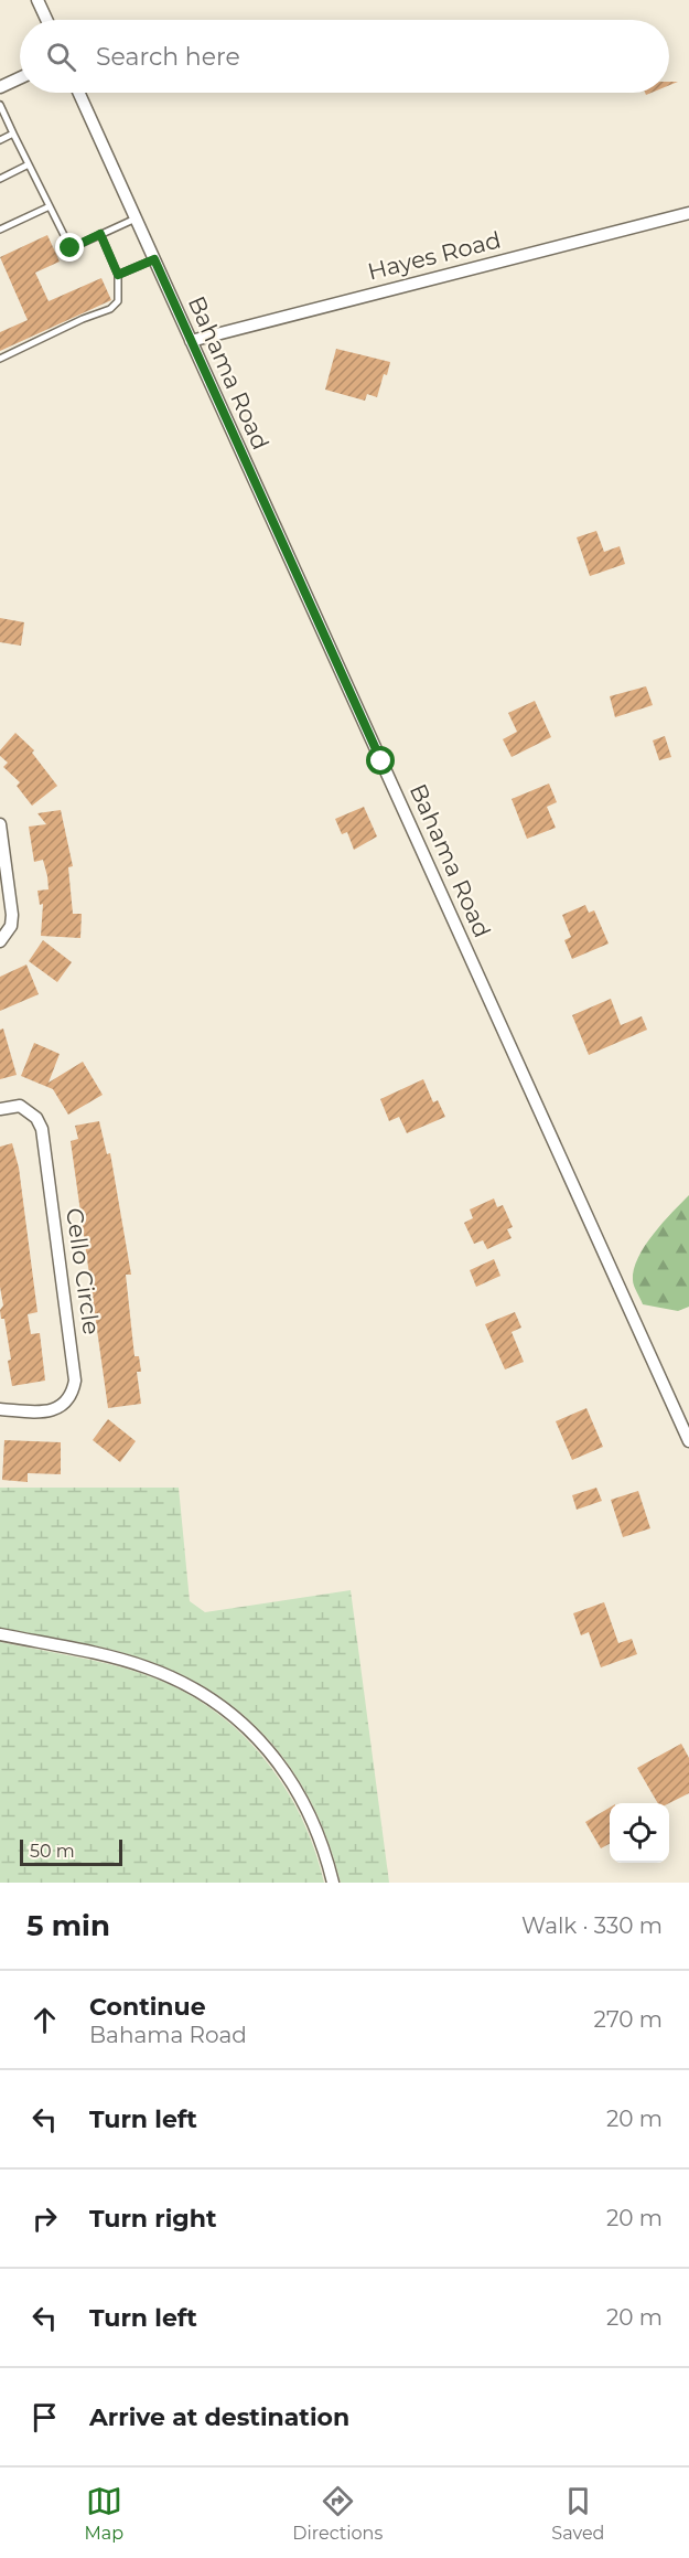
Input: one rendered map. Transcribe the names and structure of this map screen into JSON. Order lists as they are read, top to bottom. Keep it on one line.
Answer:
{"streets":{"street":["Hayes Road","Bahama Road","Cello Circle"]},"crossings":[["Hayes Road","Bahama Road"]],"scale_bar":"50 m","page":{"search":"Search here","scale":"50 m","heading":["5 min","Walk · 330 m"],"list":[["Continue","Bahama Road","270 m"],["Turn left","20 m"],["Turn right","20 m"],["Turn left","20 m"],"Arrive at destination"],"nav":["Map","Directions","Saved"]}}
